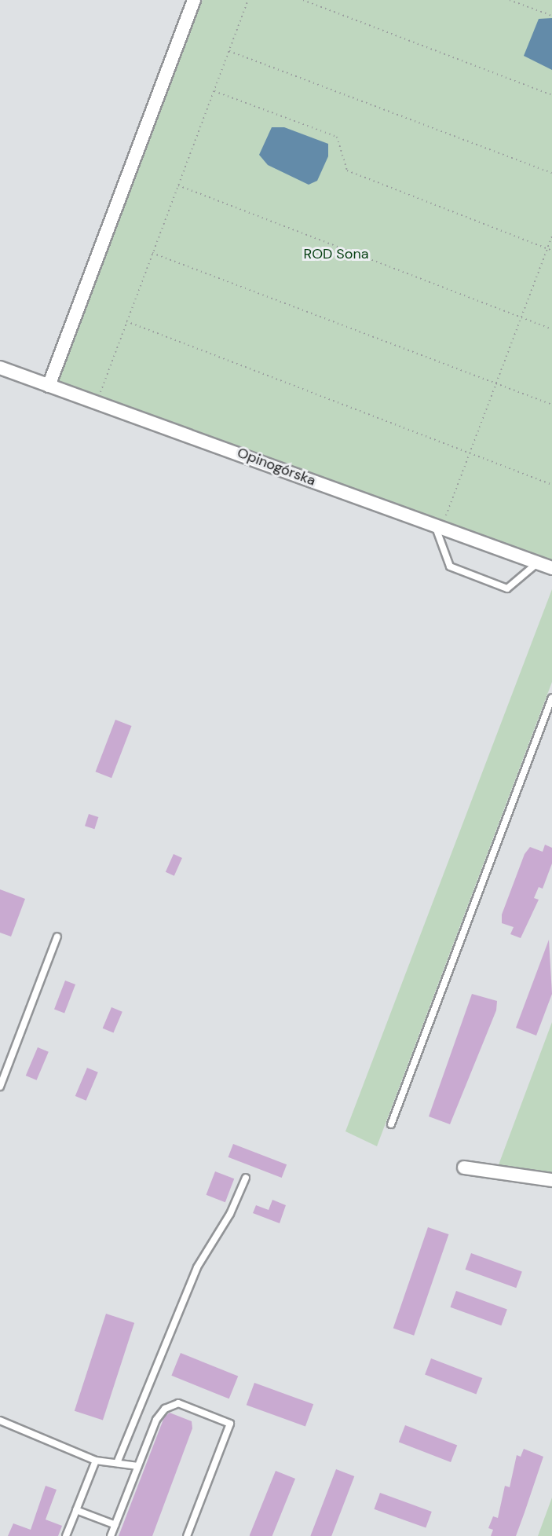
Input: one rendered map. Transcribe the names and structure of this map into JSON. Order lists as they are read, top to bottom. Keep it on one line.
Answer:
{"streets":{"street":["Opinogórska"]},"parks":["ROD Sona"]}
